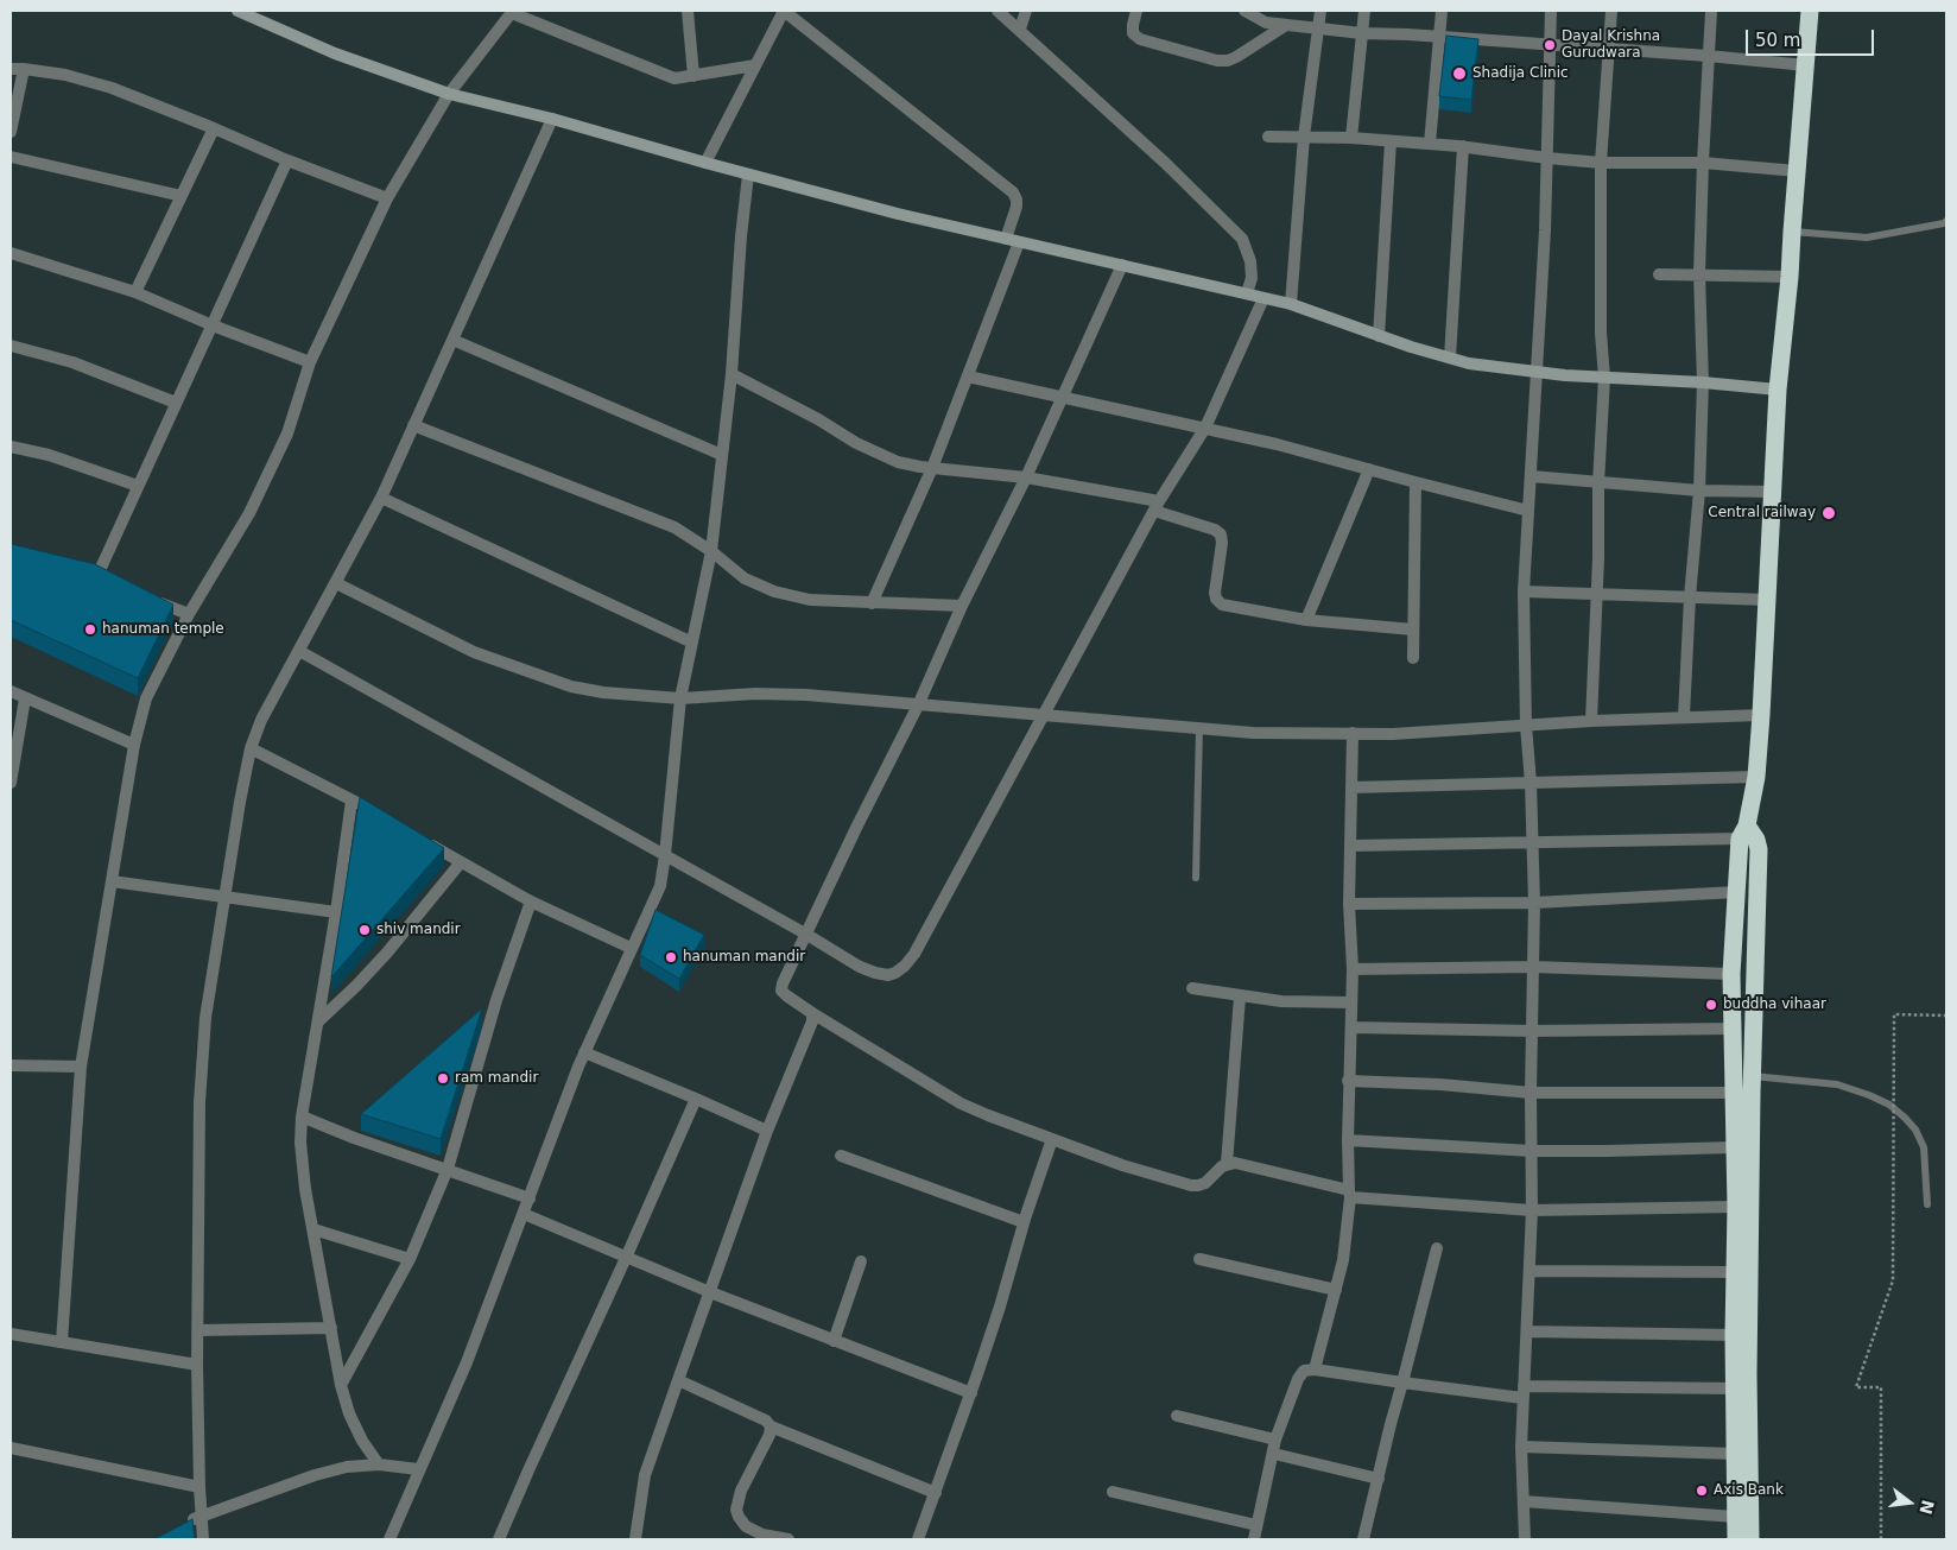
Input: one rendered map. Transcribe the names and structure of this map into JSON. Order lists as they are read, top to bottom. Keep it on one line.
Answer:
{"places":["Dayal Krishna Gurudwara","Shadija Clinic","Central railway","hanuman temple","shiv mandir","hanuman mandir","buddha vihaar","ram mandir","Axis Bank"],"scale_bar":"50 m","north":"right"}
